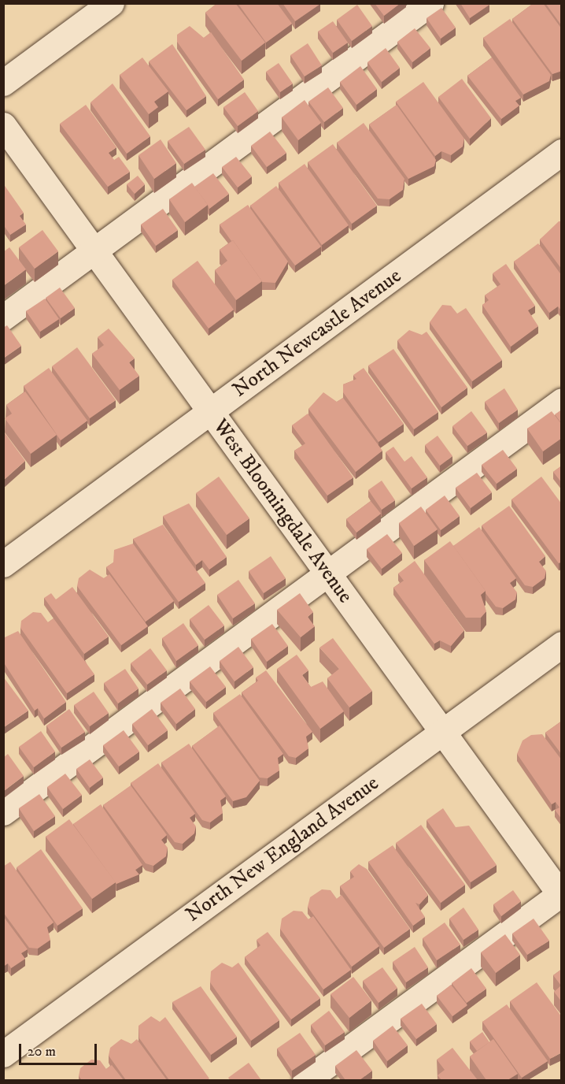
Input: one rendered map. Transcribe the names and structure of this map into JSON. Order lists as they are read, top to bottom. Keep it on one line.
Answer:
{"streets":{"street":["North Newcastle Avenue","West Bloomingdale Avenue","North New England Avenue"]},"crossings":[["North Newcastle Avenue","West Bloomingdale Avenue"],["West Bloomingdale Avenue","North New England Avenue"]],"scale_bar":"20 m"}
